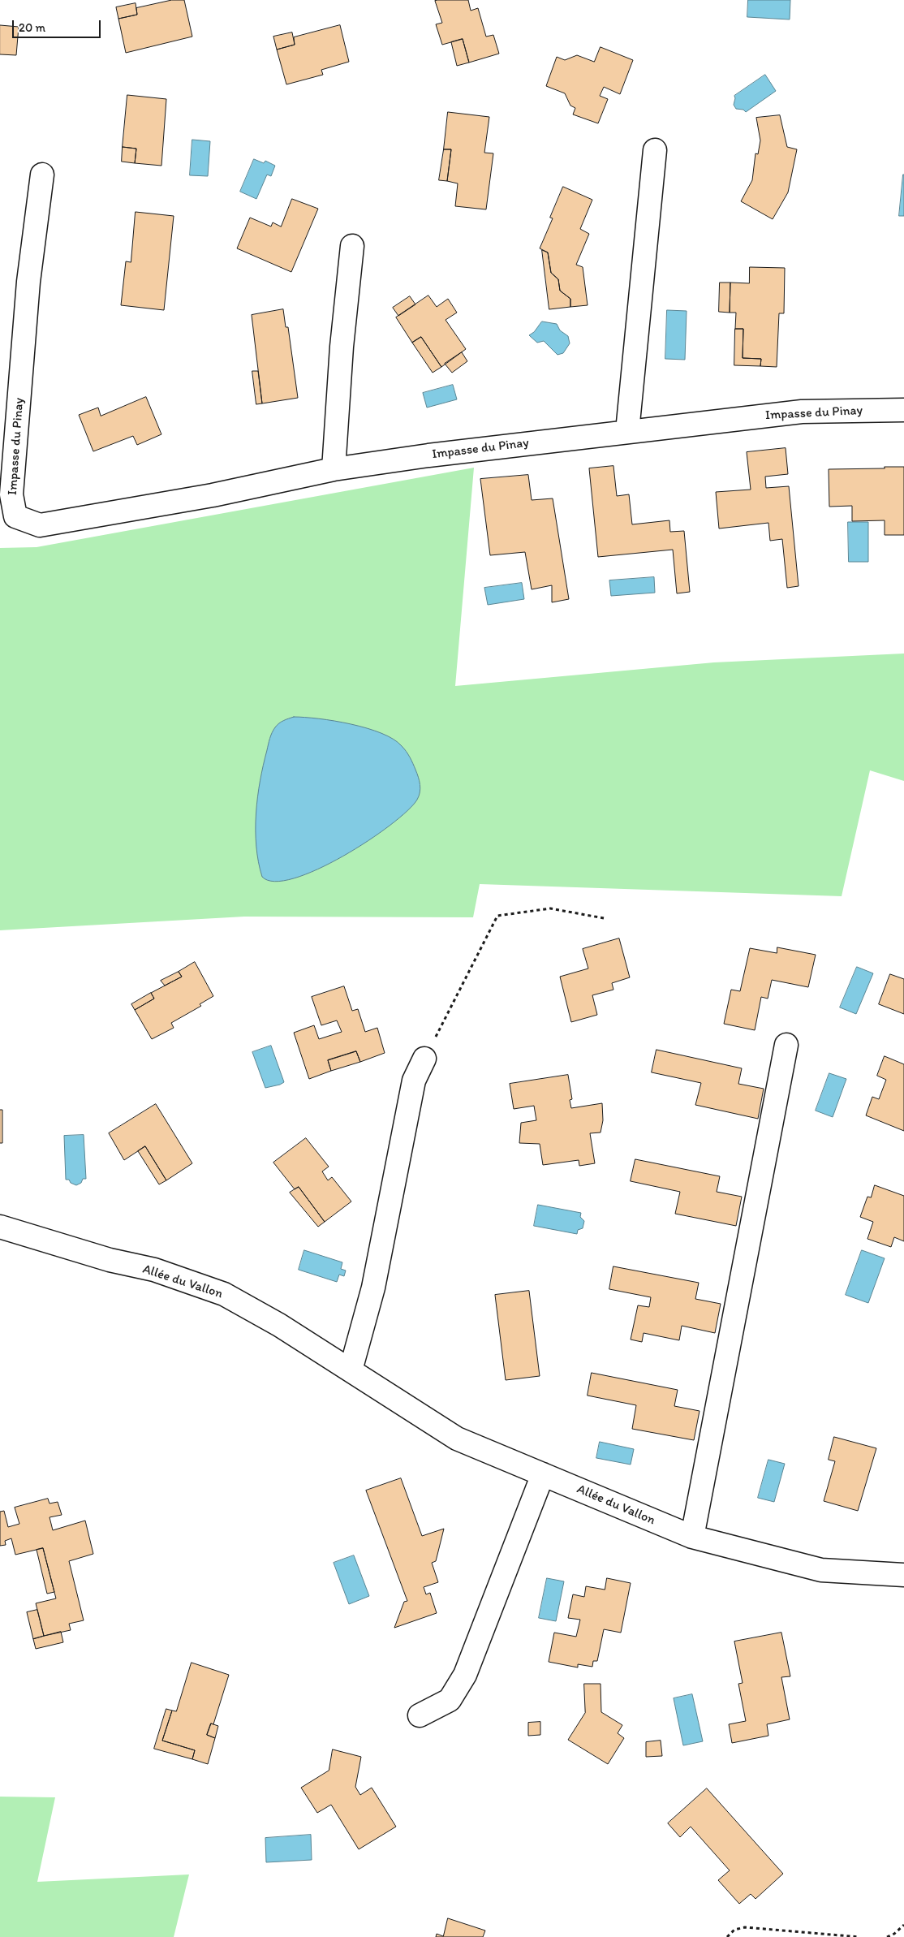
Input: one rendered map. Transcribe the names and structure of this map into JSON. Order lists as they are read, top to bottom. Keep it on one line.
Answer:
{"streets":{"street":["Impasse du Pinay","Allée du Vallon"]},"scale_bar":"20 m"}
